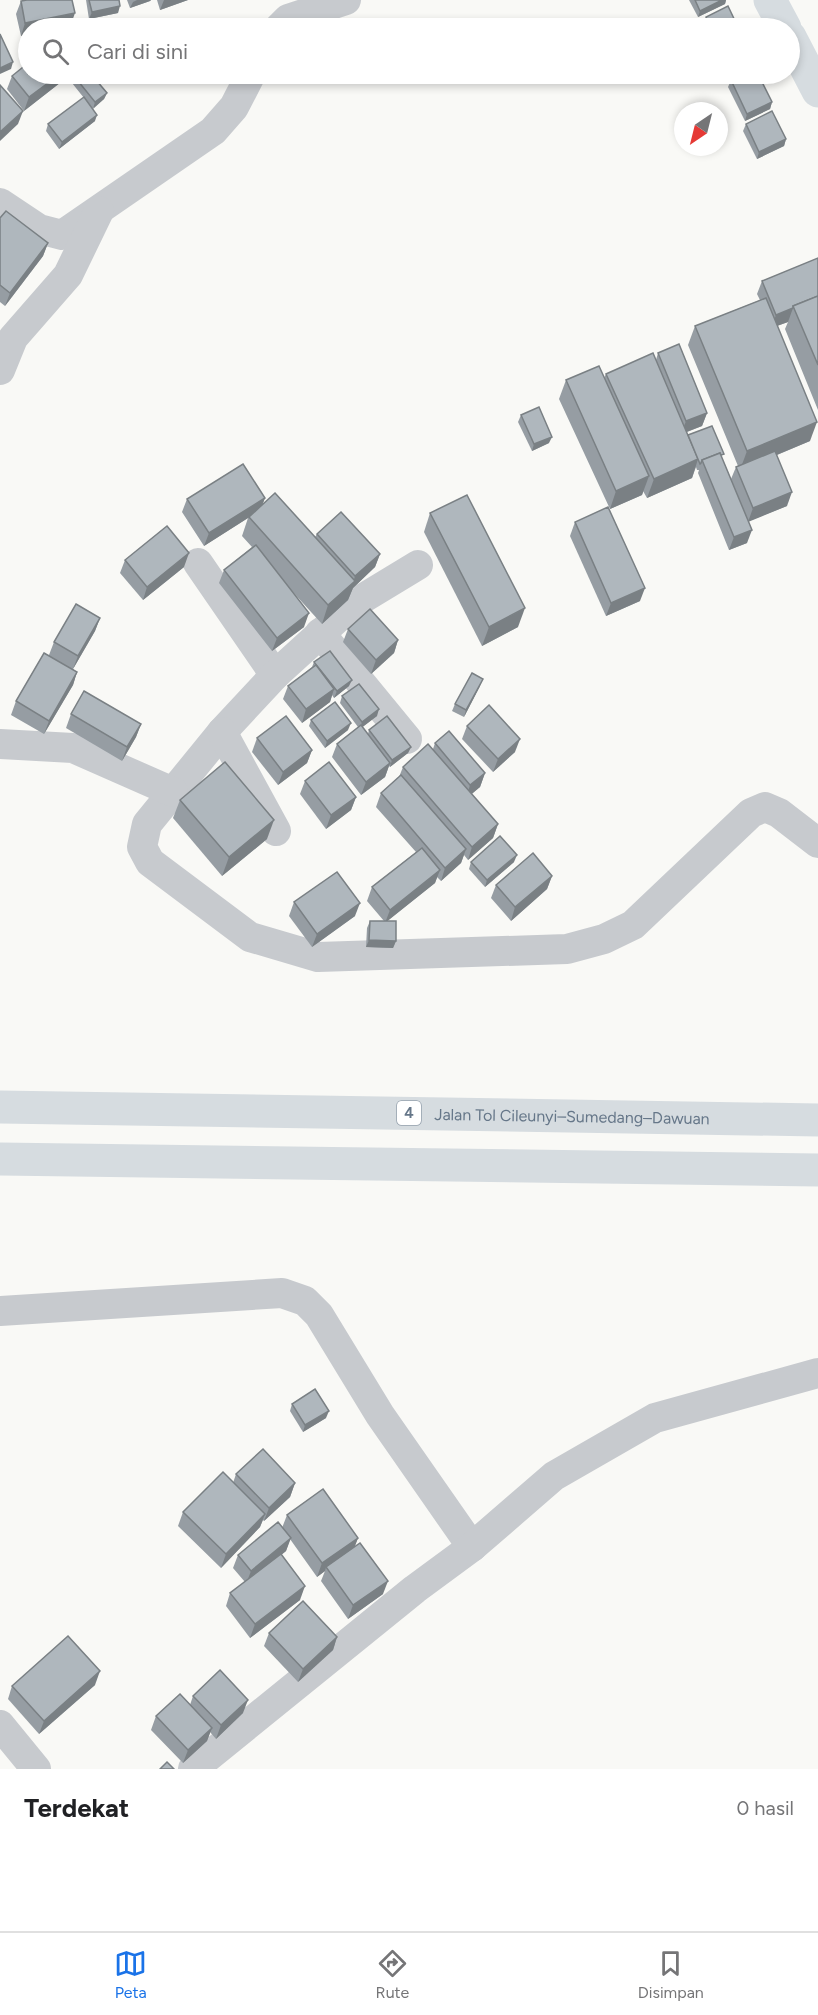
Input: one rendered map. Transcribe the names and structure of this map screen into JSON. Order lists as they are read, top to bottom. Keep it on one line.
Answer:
{"streets":{"highway":["4","Jalan Tol Cileunyi–Sumedang–Dawuan"]},"north":"bottom left","page":{"search":"Cari di sini","heading":["Terdekat","0 hasil"],"nav":["Peta","Rute","Disimpan"]}}
